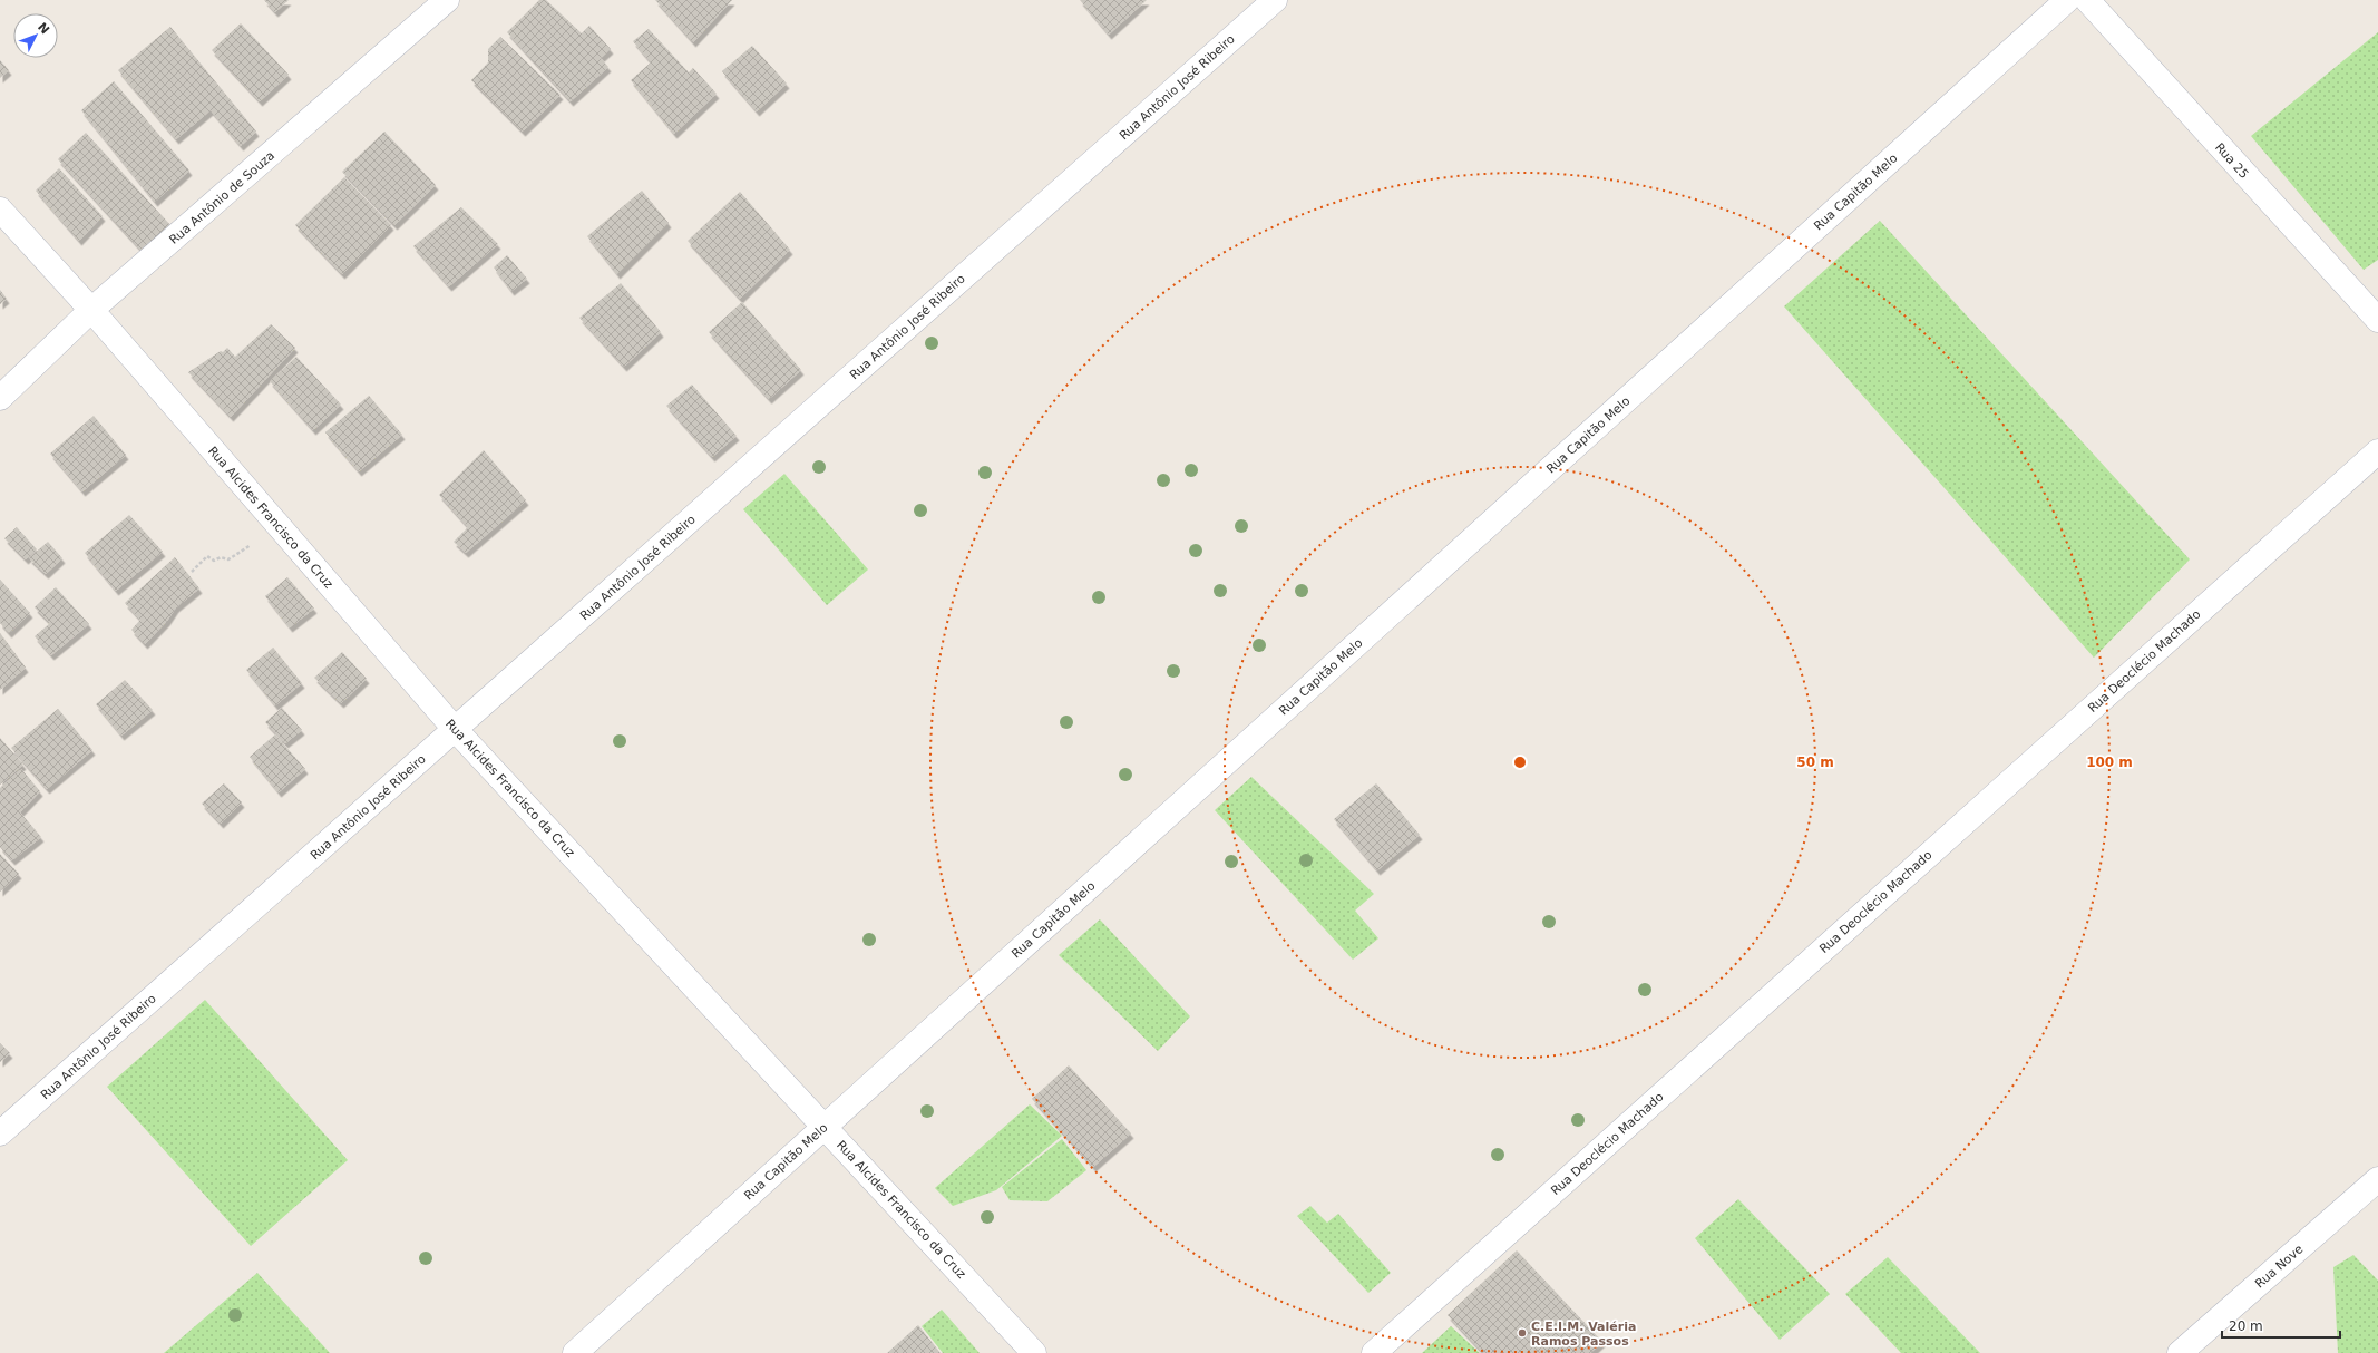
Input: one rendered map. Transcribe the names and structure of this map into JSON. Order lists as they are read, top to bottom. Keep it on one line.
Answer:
{"streets":{"street":["Rua Antônio José Ribeiro","Rua 25","Rua Capitão Melo","Rua Antônio de Souza","Rua Alcides Francisco da Cruz","Rua Deoclécio Machado","Rua Nove"]},"crossings":[["Rua Antônio José Ribeiro","Rua Alcides Francisco da Cruz"],["Rua Capitão Melo","Rua Alcides Francisco da Cruz"],["Rua Antônio de Souza","Rua Alcides Francisco da Cruz"]],"places":["C.E.I.M. Valéria Ramos Passos"],"scale_bar":"20 m","north":"top right","rings":["50 m","100 m"]}
